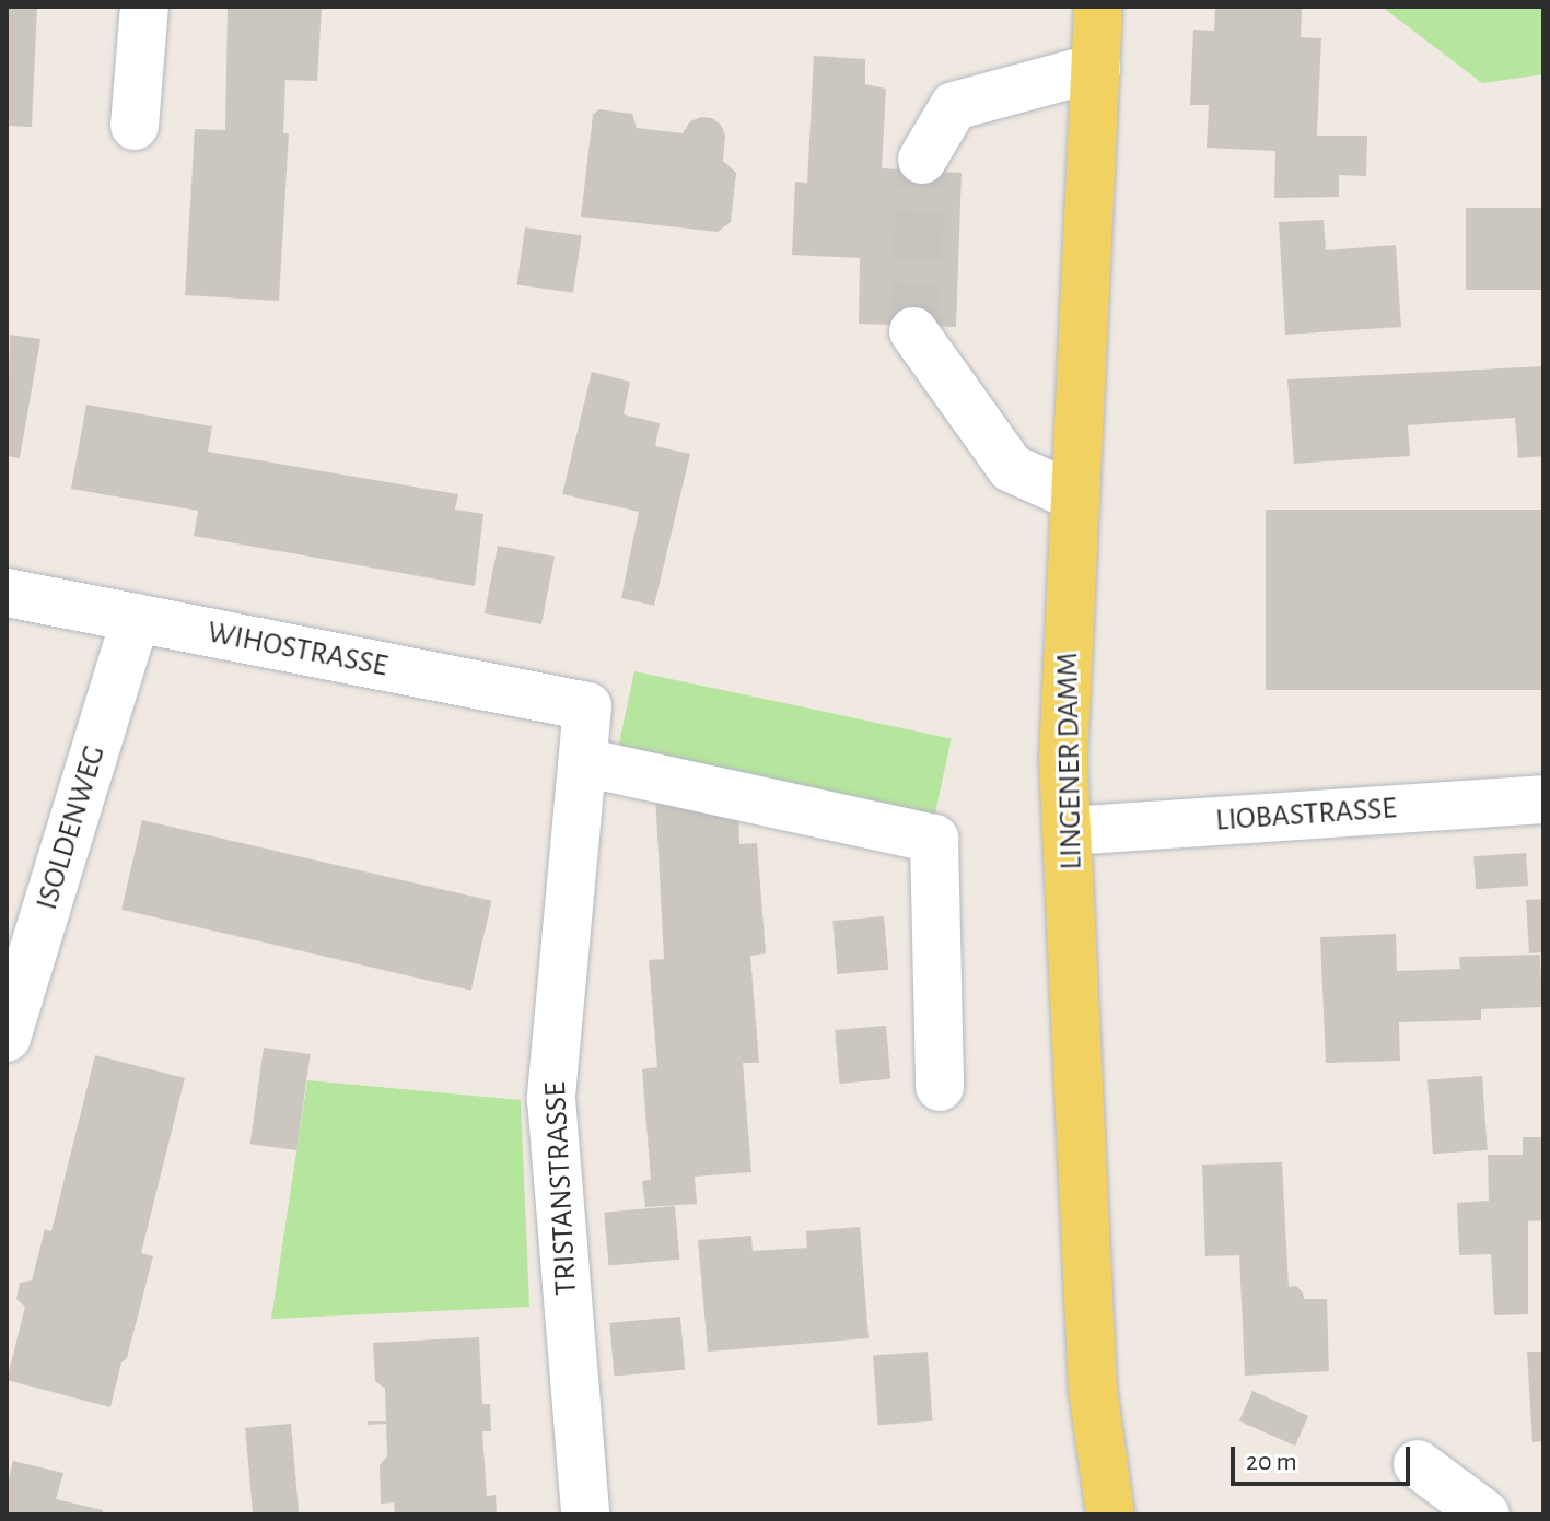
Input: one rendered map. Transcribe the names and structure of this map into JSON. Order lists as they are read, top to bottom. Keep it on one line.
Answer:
{"streets":{"main road":["LINGENER DAMM"],"street":["WIHOSTRASSE","LIOBASTRASSE","ISOLDENWEG","TRISTANSTRASSE"]},"crossings":[["WIHOSTRASSE","ISOLDENWEG"],["WIHOSTRASSE","TRISTANSTRASSE"],["LINGENER DAMM","LIOBASTRASSE"]],"scale_bar":"20 m"}
